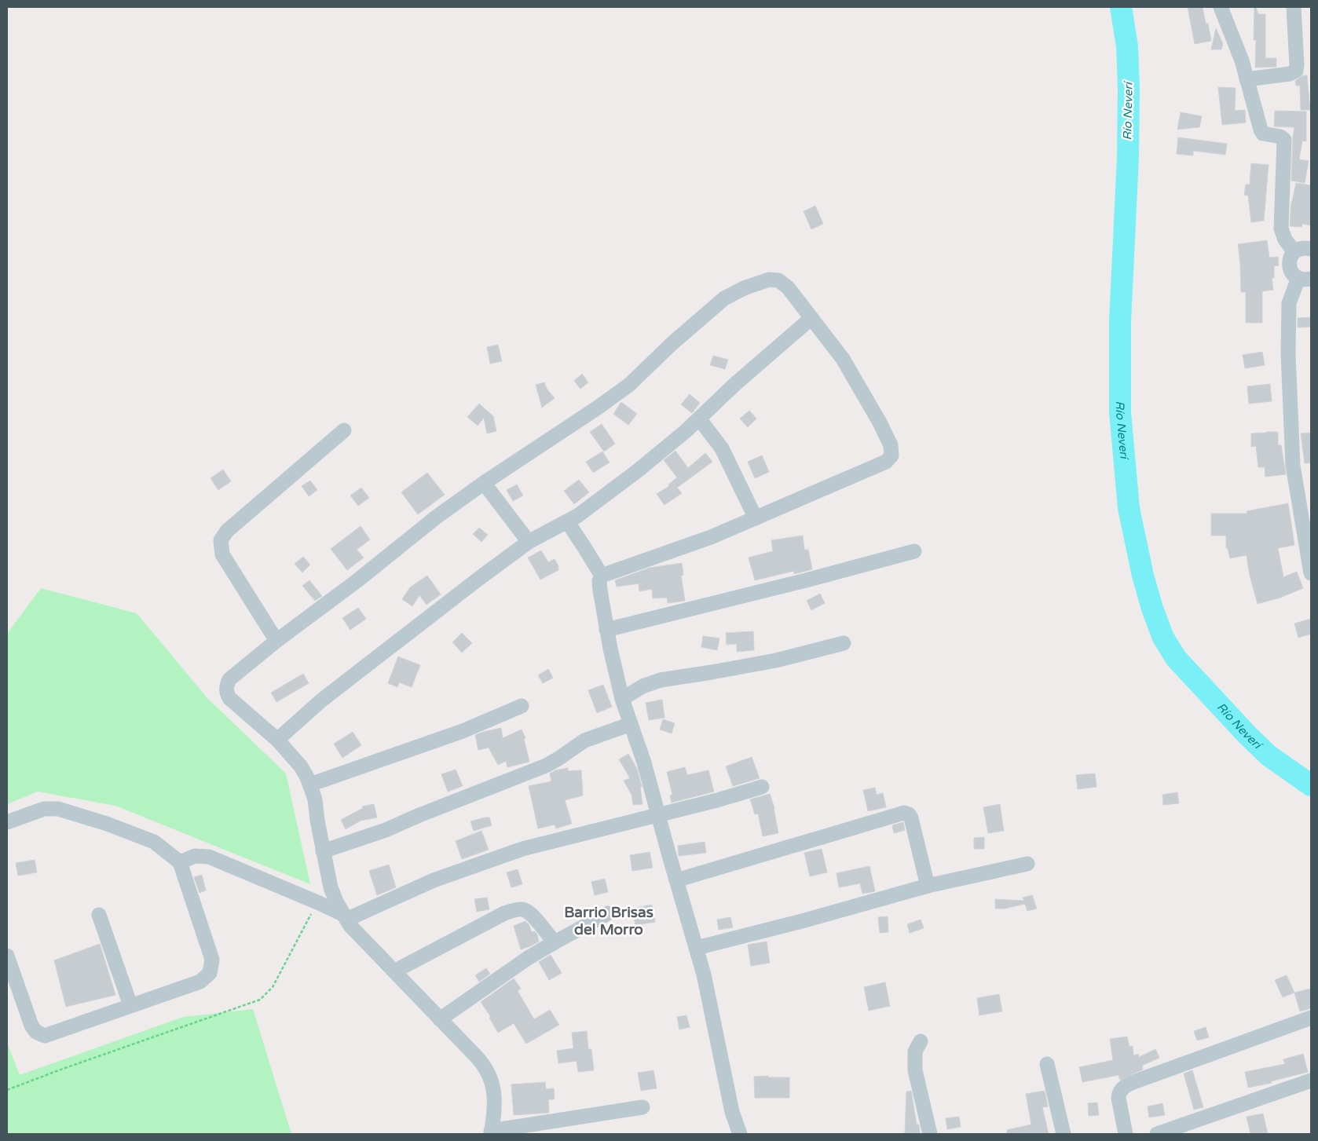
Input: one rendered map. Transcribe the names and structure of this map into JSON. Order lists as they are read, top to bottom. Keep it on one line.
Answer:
{"districts":["Barrio Brisas del Morro"],"water":["Río Neverí"]}
